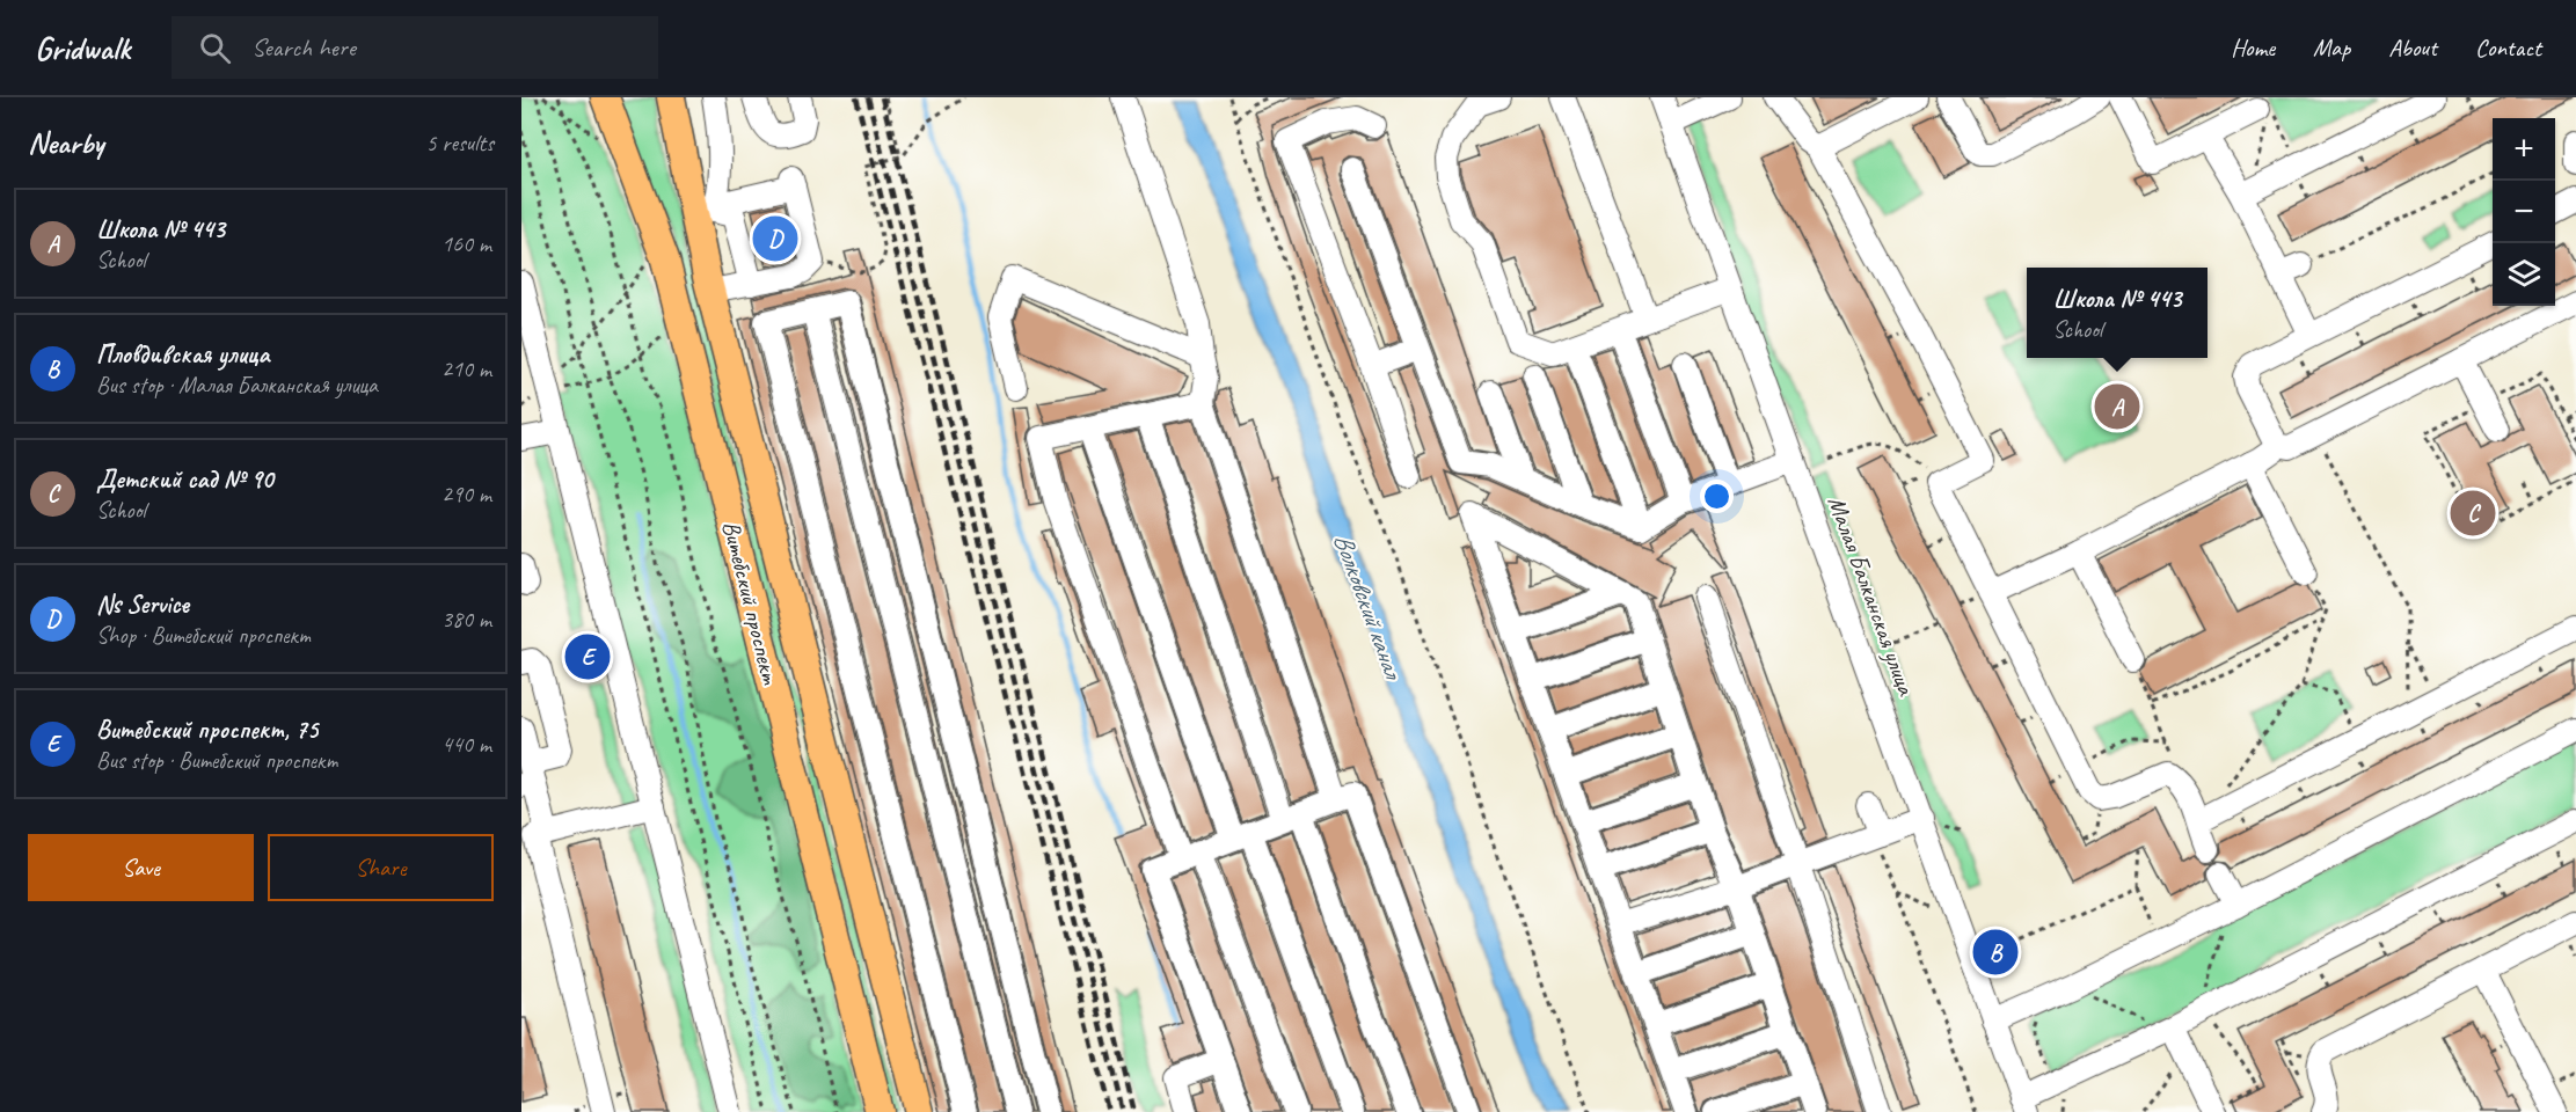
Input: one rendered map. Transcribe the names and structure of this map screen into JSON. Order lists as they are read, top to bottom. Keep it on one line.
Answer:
{"streets":{"main road":["Витебский проспект"],"street":["Малая Балканская улица"]},"water":["Волковский канал"],"page":{"header":"Gridwalk","search":"Search here","nav":["Home","Map","About","Contact"],"heading":["Nearby","5 results"],"map_buttons":["+","−"],"list":[{"mark":"A","name":"Школа № 443","note":"School","value":"160 m"},{"mark":"B","name":"Пловдивская улица","note":"Bus stop · Малая Балканская улица","value":"210 m"},{"mark":"C","name":"Детский сад № 90","note":"School","value":"290 m"},{"mark":"D","name":"Ns Service","note":"Shop · Витебский проспект","value":"380 m"},{"mark":"E","name":"Витебский проспект, 75","note":"Bus stop · Витебский проспект","value":"440 m"}],"pins":["D","A","C","E","B"],"popup":["Школа № 443","School"],"buttons":["Save","Share"]}}
